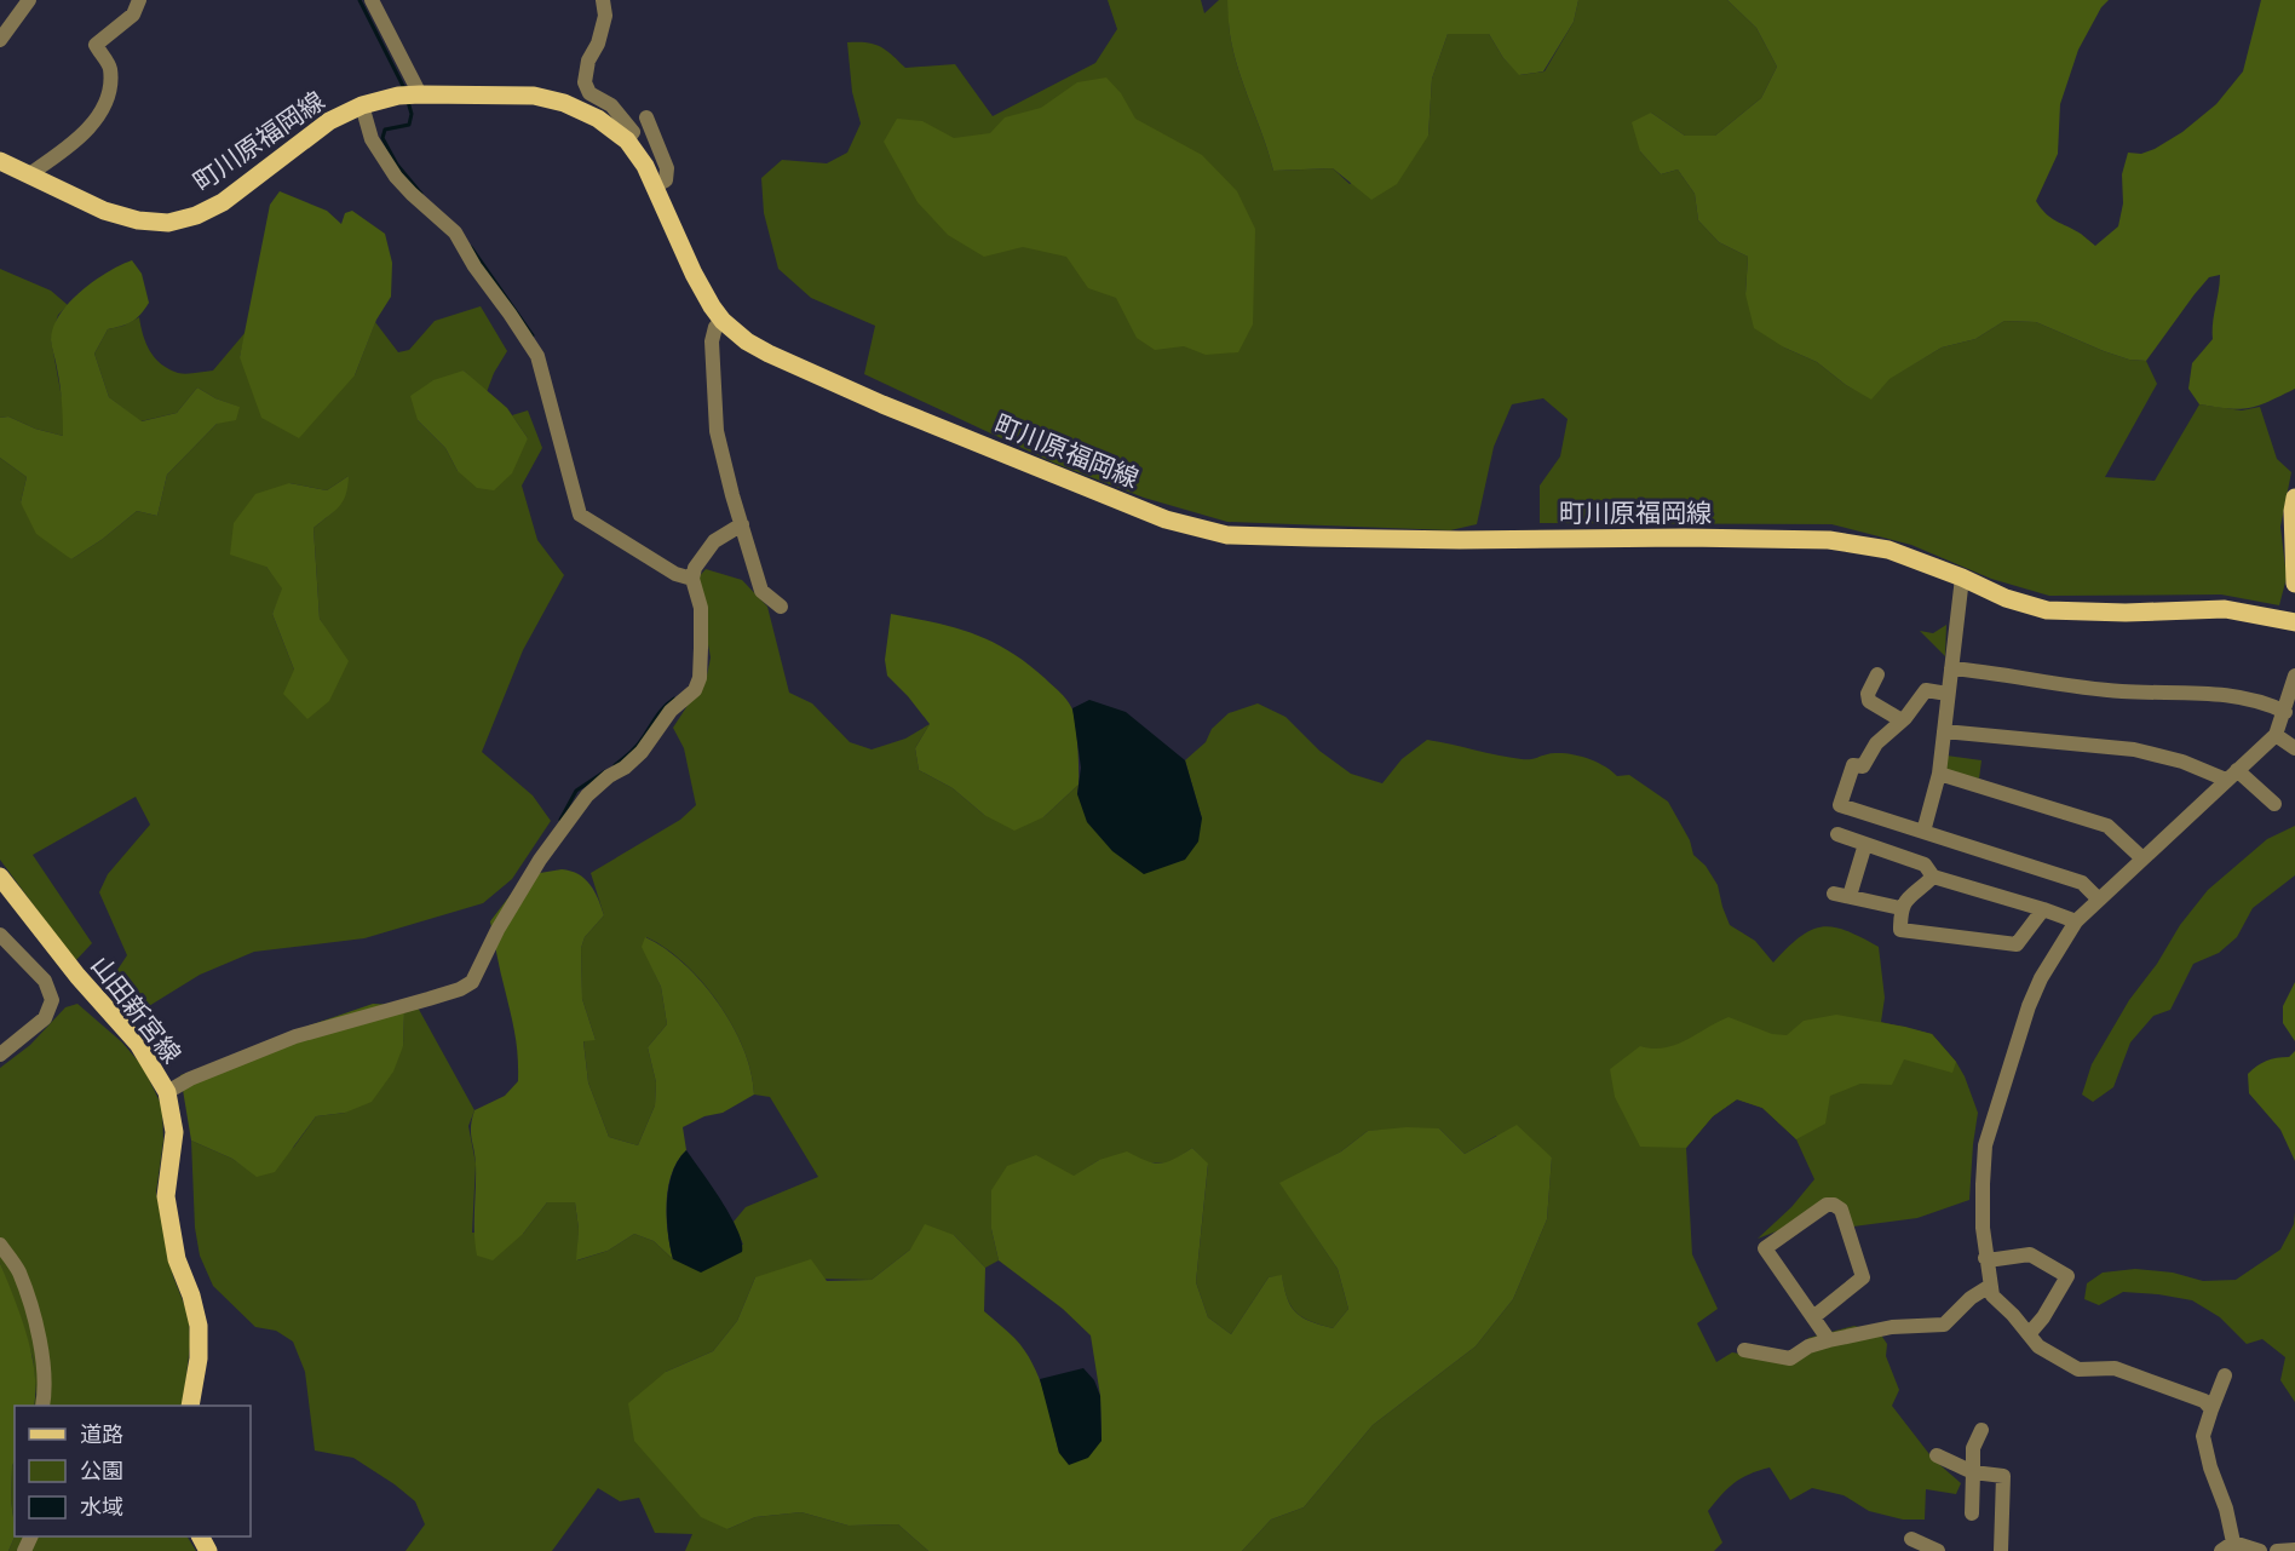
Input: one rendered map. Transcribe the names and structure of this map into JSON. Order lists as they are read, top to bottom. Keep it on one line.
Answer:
{"streets":{"main road":["町川原福岡線","山田新宮線"]},"legend":["道路","公園","水域"]}
